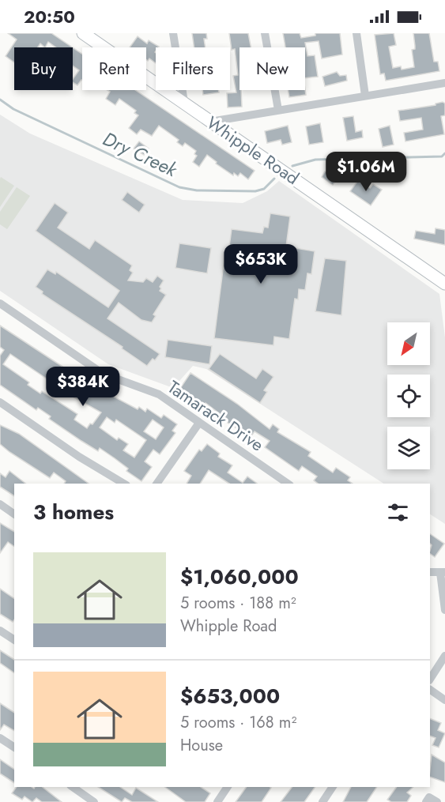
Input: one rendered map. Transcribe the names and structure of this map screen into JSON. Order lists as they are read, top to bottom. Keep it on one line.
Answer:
{"streets":{"main road":["Whipple Road"],"street":["Tamarack Drive"]},"water":["Dry Creek"],"north":"bottom left","page":{"status":"20:50","chip":["Buy","Rent","Filters","New"],"price":["$1.06M","$653K","$384K"],"heading":"3 homes","list":[{"name":"$1,060,000","note":"5 rooms · 188 m² · Whipple Road"},{"name":"$653,000","note":"5 rooms · 168 m² · House"}]}}
